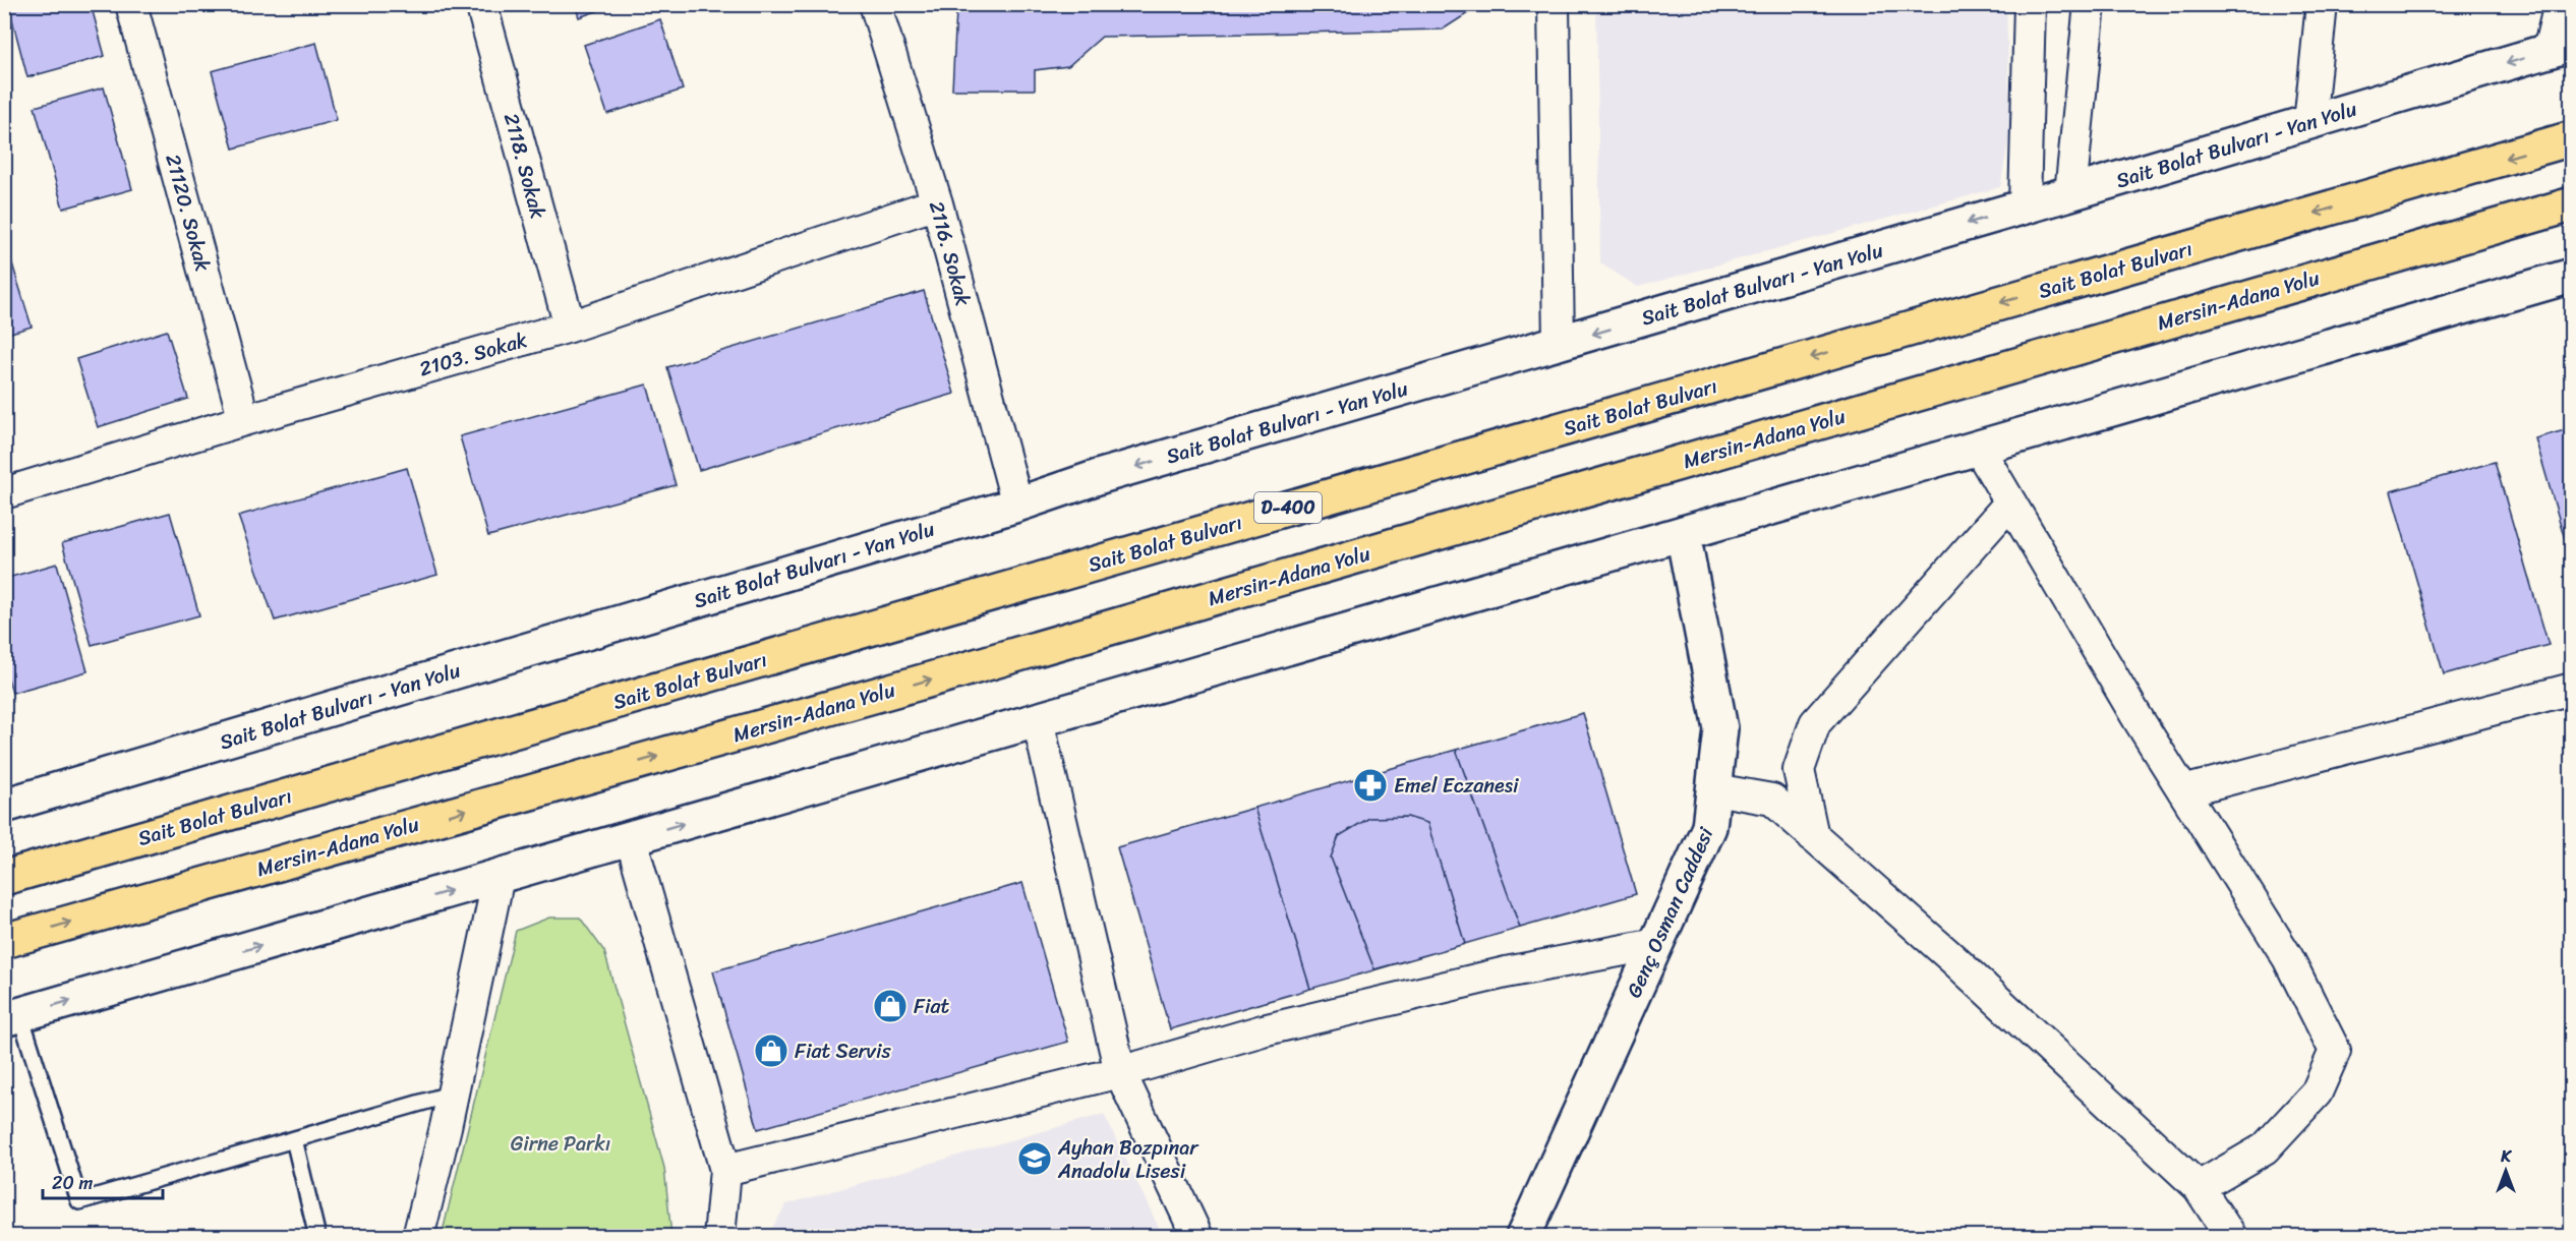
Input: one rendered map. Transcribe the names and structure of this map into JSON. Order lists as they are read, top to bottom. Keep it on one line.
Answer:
{"streets":{"highway":["Sait Bolat Bulvarı","Mersin-Adana Yolu","D-400"],"street":["Sait Bolat Bulvarı - Yan Yolu","2118. Sokak","21120. Sokak","2116. Sokak","2103. Sokak","Genç Osman Caddesi"]},"crossings":[["Sait Bolat Bulvarı - Yan Yolu","2116. Sokak"],["2118. Sokak","2103. Sokak"],["21120. Sokak","2103. Sokak"],["2116. Sokak","2103. Sokak"]],"one_way":["Sait Bolat Bulvarı","Mersin-Adana Yolu"],"parks":["Girne Parkı"],"places":{"pharmacy":["Emel Eczanesi"],"shop":["Fiat","Fiat Servis"],"school or university":["Ayhan Bozpınar Anadolu Lisesi"]},"scale_bar":"20 m","north":"top"}
